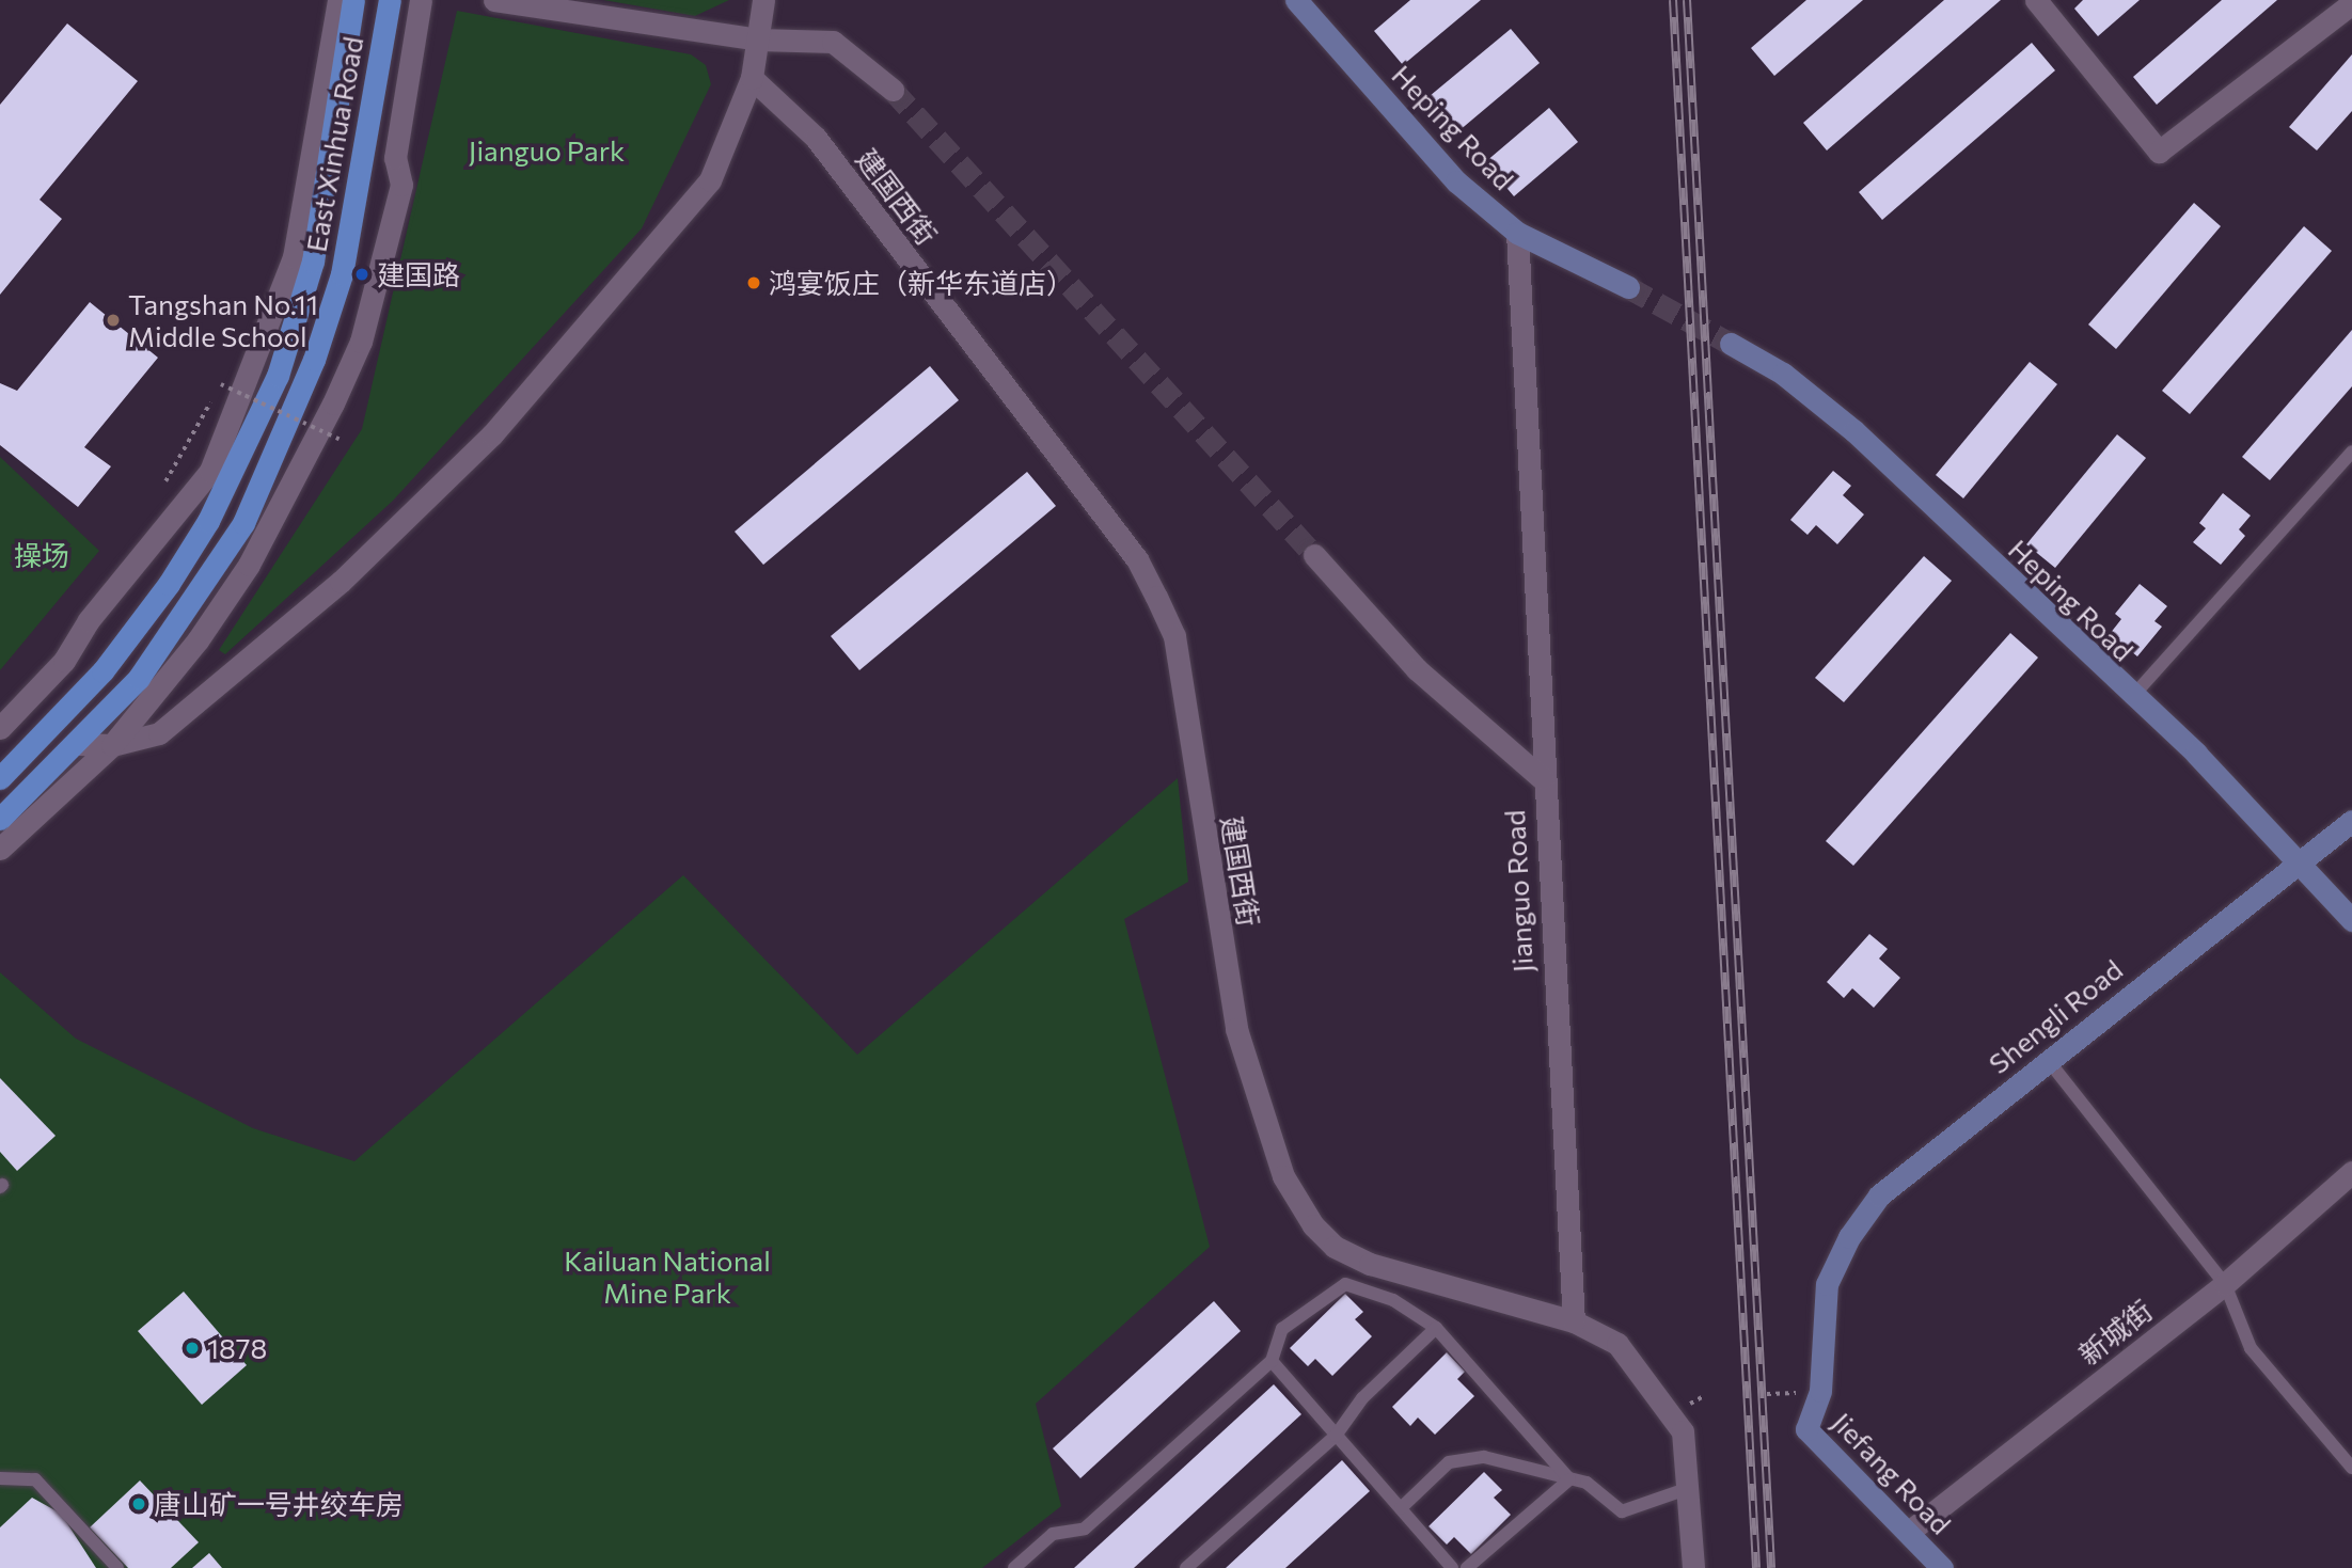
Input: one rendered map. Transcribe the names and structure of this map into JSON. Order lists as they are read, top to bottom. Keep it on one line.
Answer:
{"streets":{"main road":["East Xinhua Road"],"street":["Heping Road","建国西街","Jianguo Road","Shengli Road","新城街","Jiefang Road"]},"crossings":[["Heping Road","Shengli Road"],["建国西街","Jianguo Road"],["Shengli Road","Jiefang Road"],["新城街","Jiefang Road"]],"parks":["Jianguo Park","操场","Kailuan National Mine Park"],"places":["建国路","鸿宴饭庄（新华东道店）","Tangshan No.11 Middle School","1878","唐山矿一号井绞车房"]}
